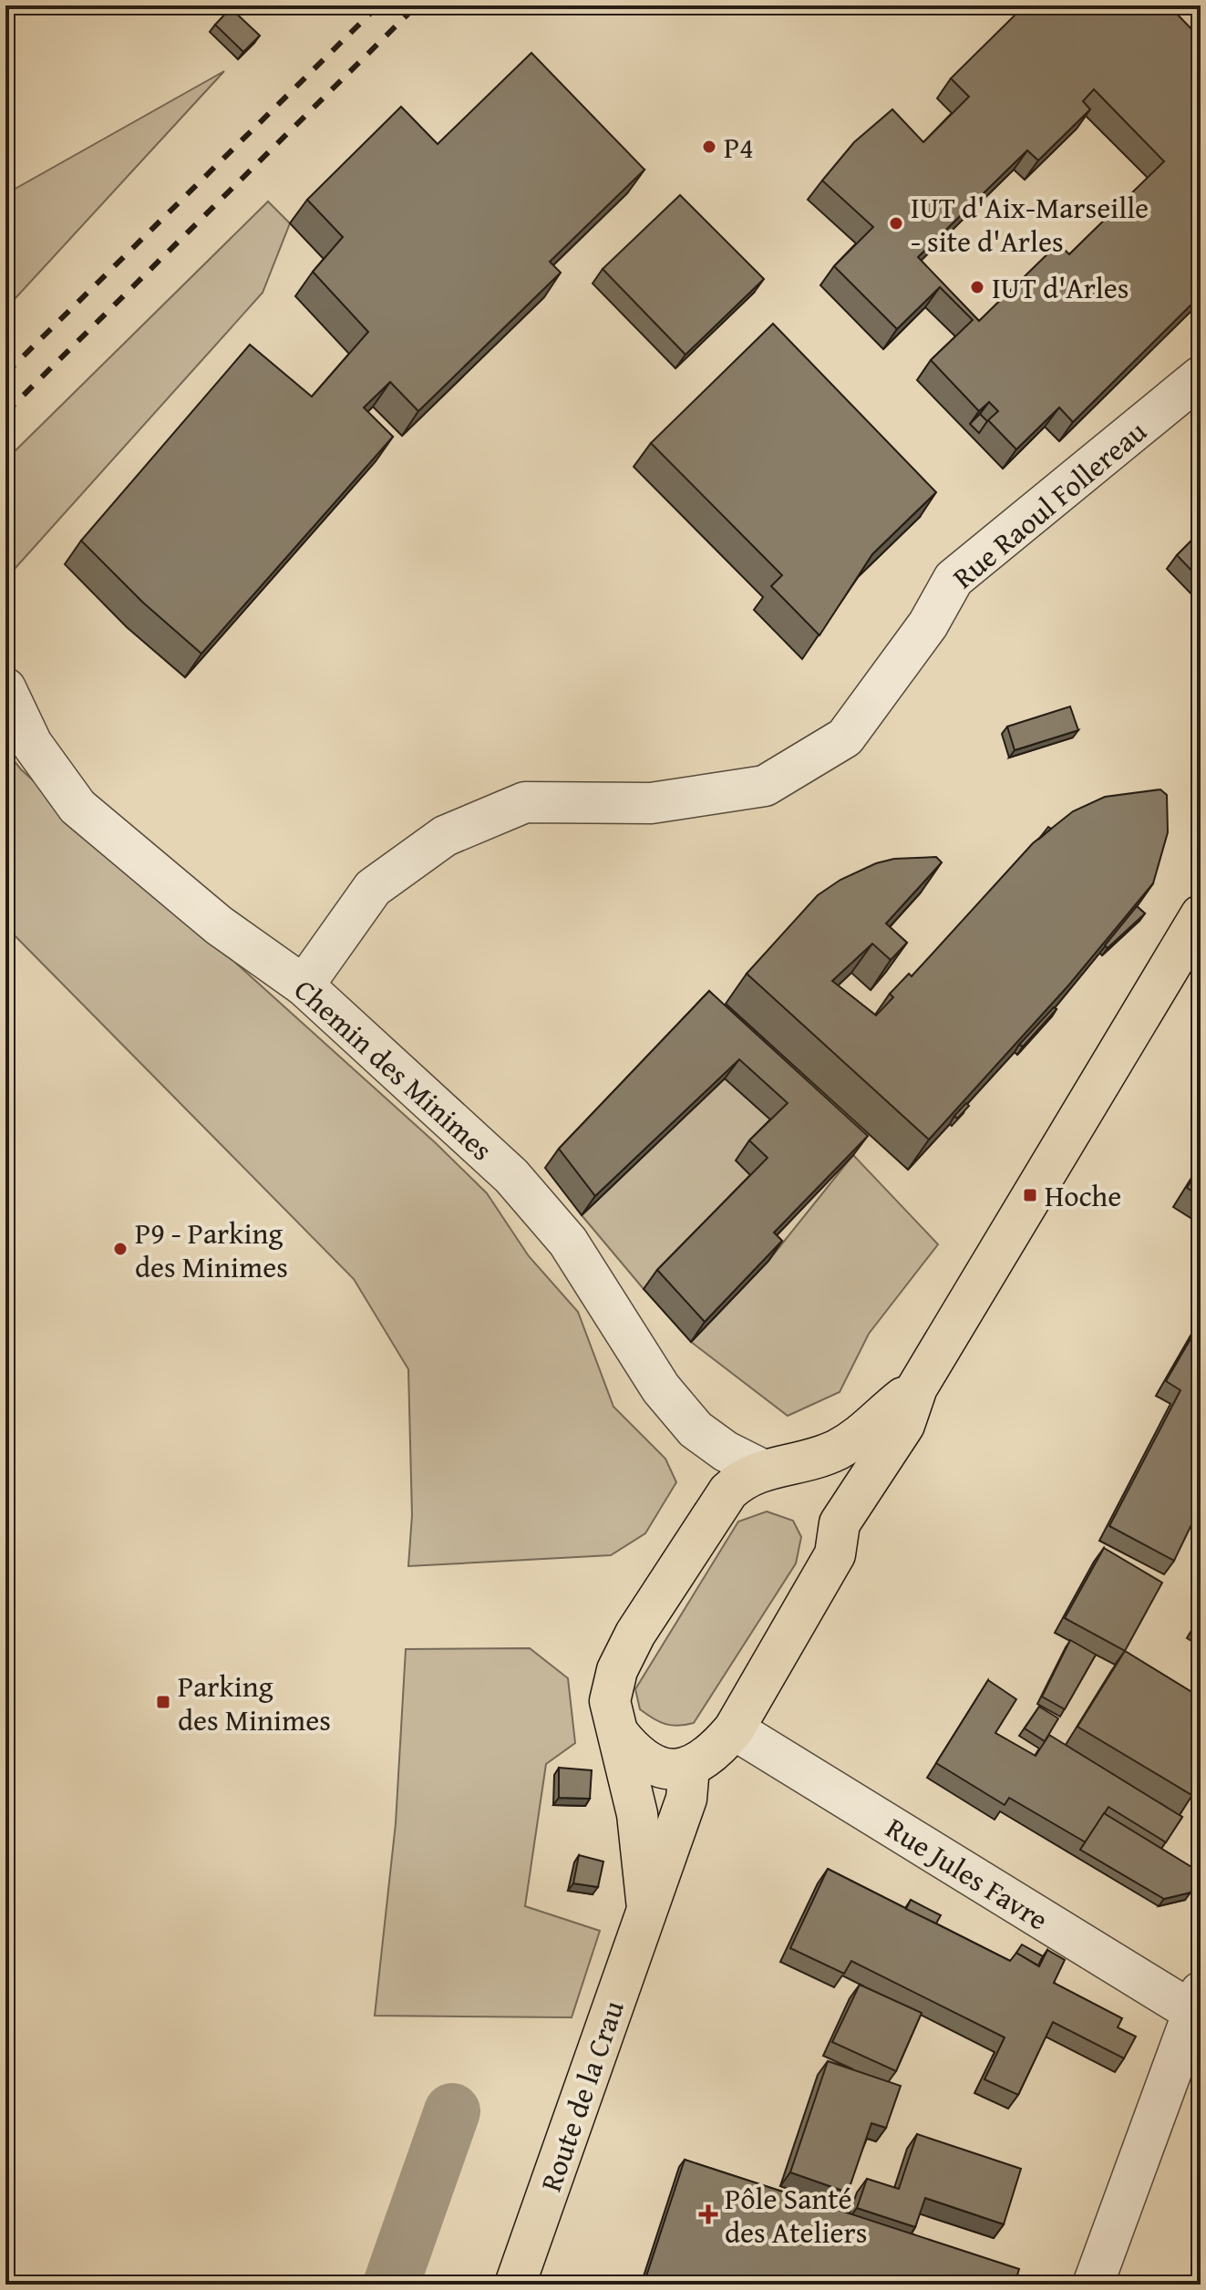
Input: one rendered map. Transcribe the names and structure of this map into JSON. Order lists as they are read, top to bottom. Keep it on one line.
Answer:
{"streets":{"main road":["Route de la Crau"],"street":["Rue Raoul Follereau","Chemin des Minimes","Rue Jules Favre"]},"crossings":[["Rue Raoul Follereau","Chemin des Minimes"],["Chemin des Minimes","Route de la Crau"],["Rue Jules Favre","Route de la Crau"]],"places":{"other":["P4","IUT d'Aix-Marseille - site d'Arles","IUT d'Arles","P9 - Parking des Minimes"],"transit":["Hoche","Parking des Minimes"],"health":["Pôle Santé des Ateliers"]}}
